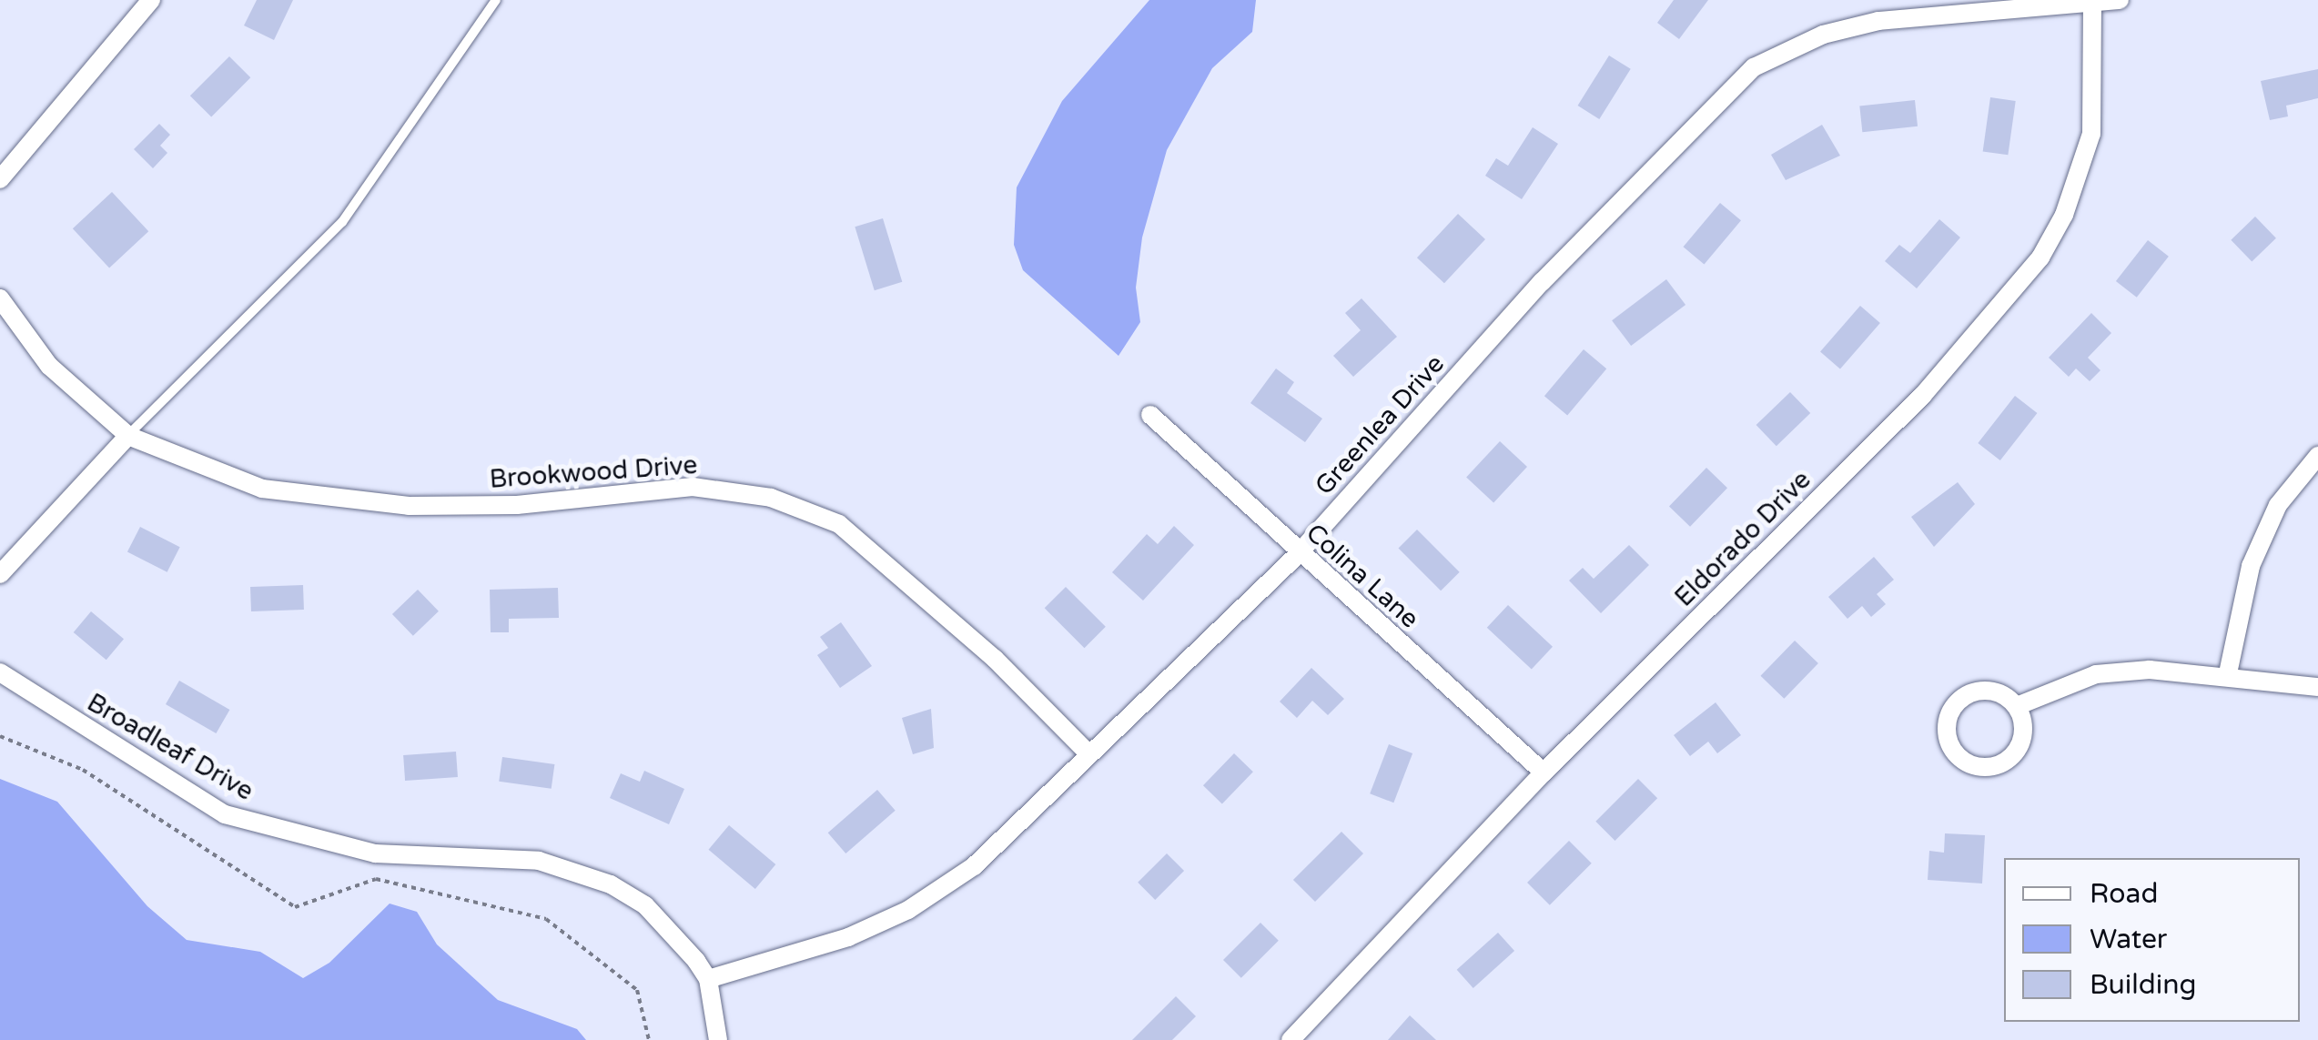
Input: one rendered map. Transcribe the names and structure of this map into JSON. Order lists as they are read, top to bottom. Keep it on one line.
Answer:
{"streets":{"street":["Greenlea Drive","Brookwood Drive","Eldorado Drive","Colina Lane","Broadleaf Drive"]},"crossings":[["Greenlea Drive","Brookwood Drive"],["Greenlea Drive","Eldorado Drive"],["Greenlea Drive","Colina Lane"],["Greenlea Drive","Broadleaf Drive"],["Eldorado Drive","Colina Lane"]],"legend":["Road","Water","Building"]}
